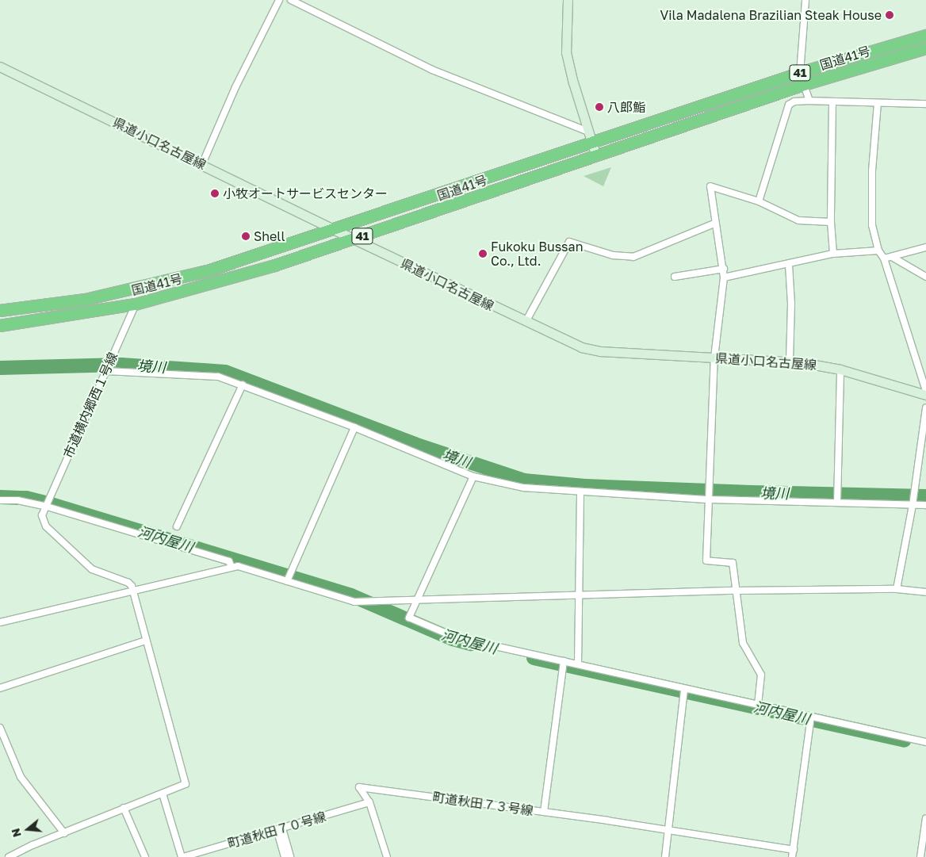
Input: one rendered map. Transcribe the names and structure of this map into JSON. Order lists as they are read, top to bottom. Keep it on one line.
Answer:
{"streets":{"highway":["国道41号","41"],"main road":["県道小口名古屋線"],"street":["市道横内郷西１号線","町道秋田７３号線","町道秋田７０号線"]},"crossings":[["国道41号","県道小口名古屋線"],["国道41号","市道横内郷西１号線"],["町道秋田７３号線","町道秋田７０号線"]],"water":["境川","河内屋川"],"places":["Vila Madalena Brazilian Steak House","八郎鮨","小牧オートサービスセンター","Shell","Fukoku Bussan Co., Ltd."],"north":"left"}
